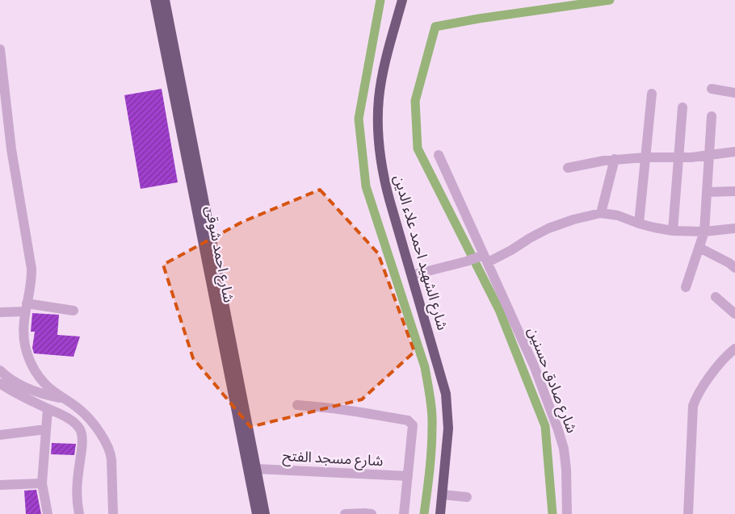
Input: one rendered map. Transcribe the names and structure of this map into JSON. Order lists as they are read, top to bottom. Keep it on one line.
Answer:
{"streets":{"main road":["شارع الشهيد احمد علاء الدين","شارع احمد شوقى"],"street":["شارع صادق حسنين","شارع مسجد الفتح"]},"crossings":[["شارع احمد شوقى","شارع مسجد الفتح"]]}
